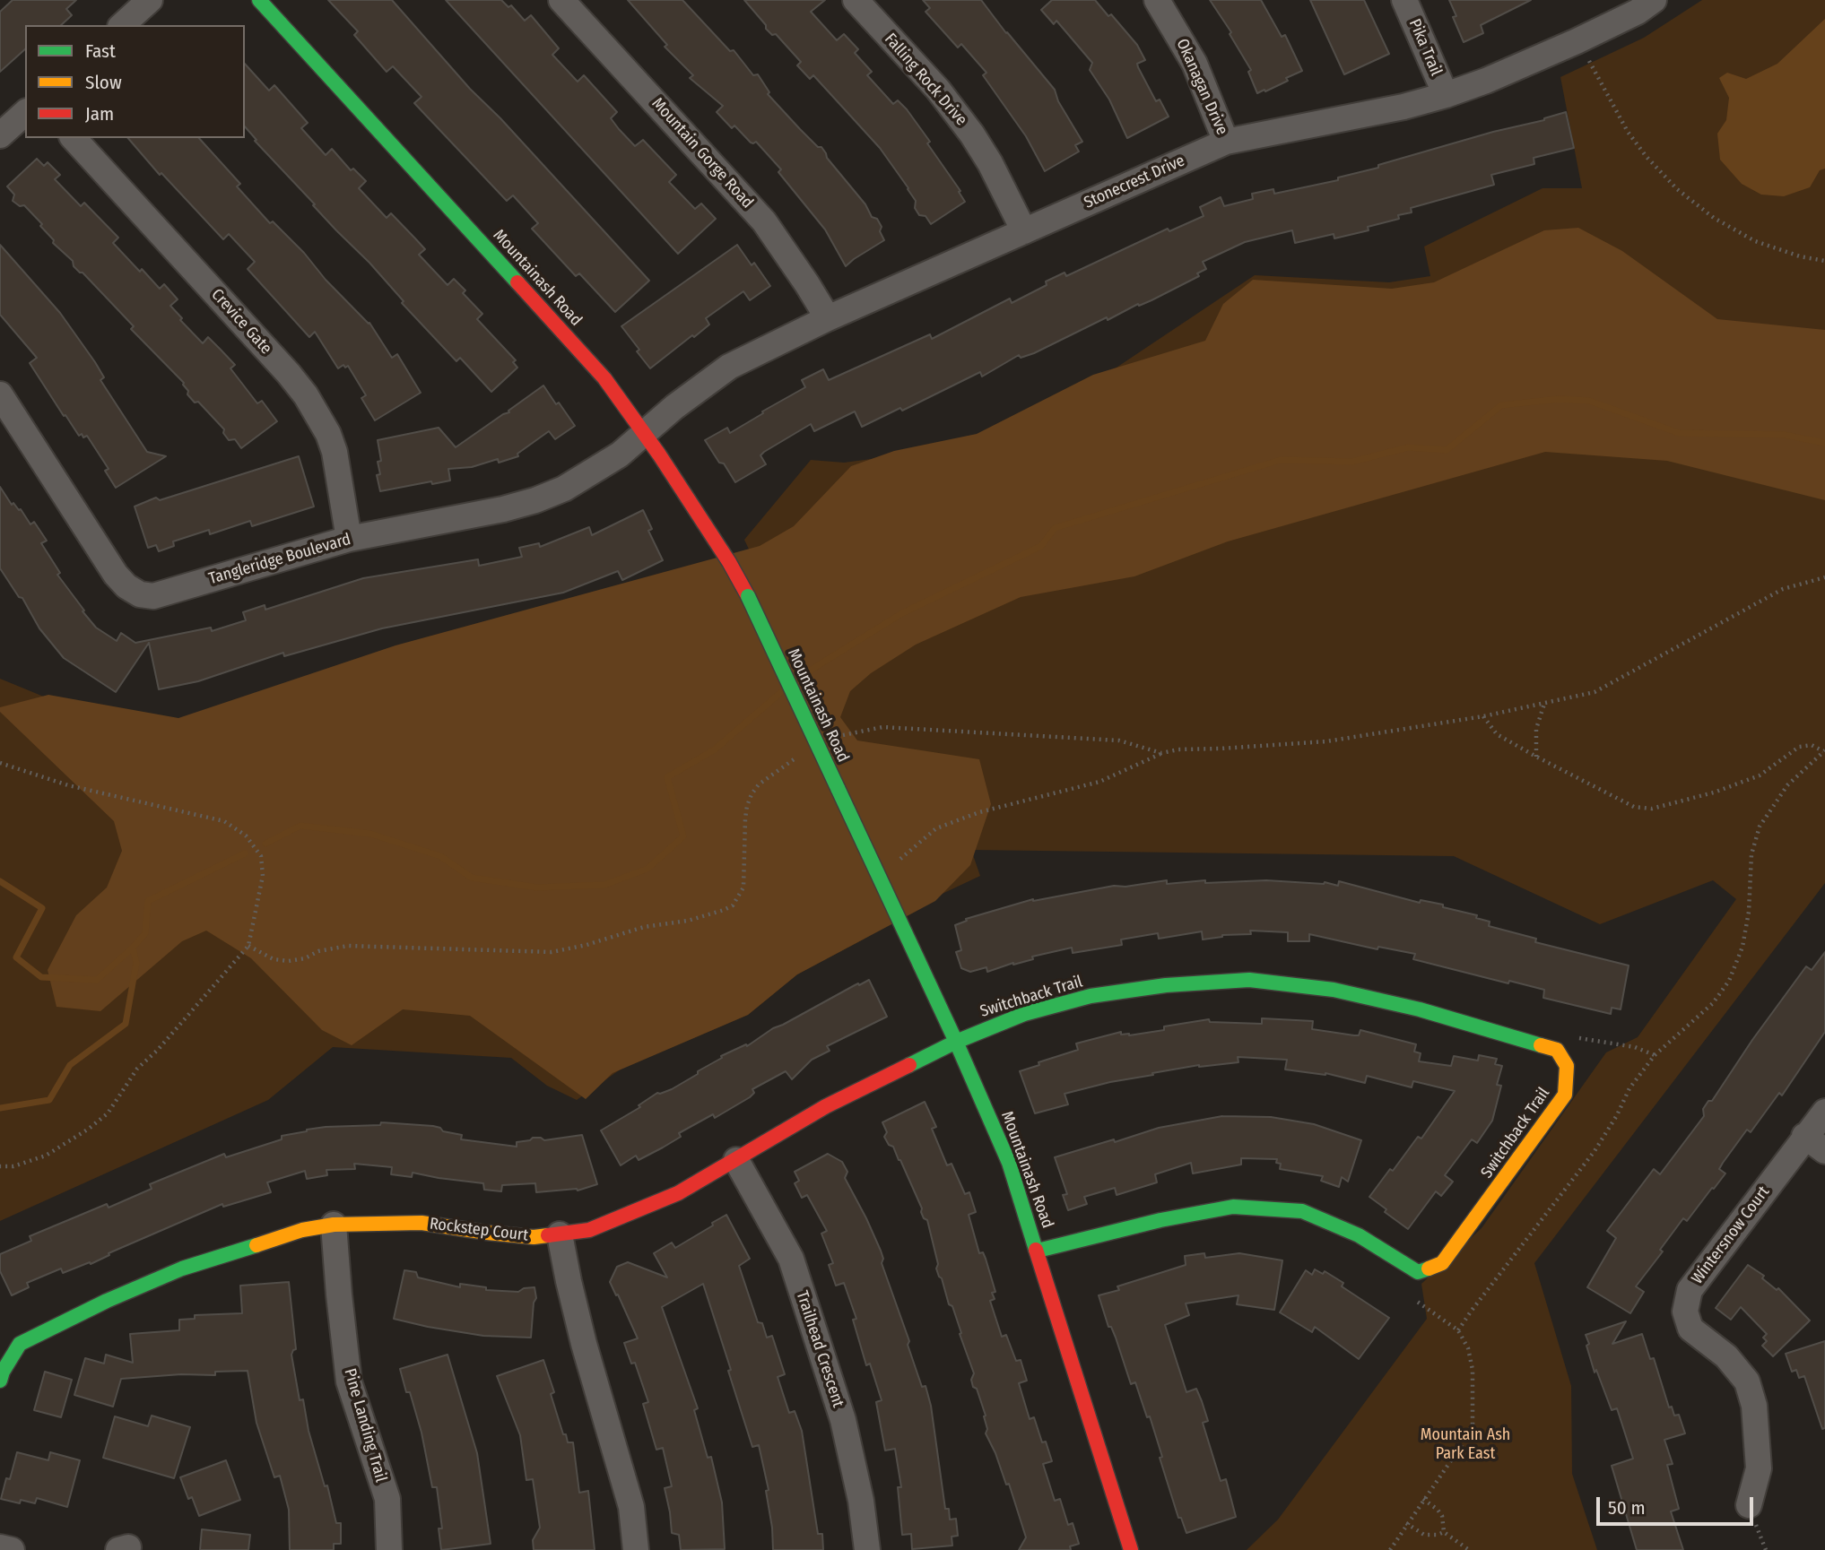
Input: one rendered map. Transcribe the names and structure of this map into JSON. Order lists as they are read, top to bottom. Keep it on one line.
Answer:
{"streets":{"street":["Pika Trail","Falling Rock Drive","Okanagan Drive","Mountain Gorge Road","Stonecrest Drive","Mountainash Road","Crevice Gate","Tangleridge Boulevard","Switchback Trail","Rockstep Court","Wintersnow Court","Trailhead Crescent","Pine Landing Trail"]},"crossings":[["Pika Trail","Stonecrest Drive"],["Falling Rock Drive","Stonecrest Drive"],["Okanagan Drive","Stonecrest Drive"],["Mountain Gorge Road","Stonecrest Drive"],["Stonecrest Drive","Mountainash Road"],["Stonecrest Drive","Tangleridge Boulevard"],["Mountainash Road","Tangleridge Boulevard"],["Mountainash Road","Switchback Trail"],["Mountainash Road","Rockstep Court"],["Crevice Gate","Tangleridge Boulevard"],["Switchback Trail","Rockstep Court"],["Rockstep Court","Trailhead Crescent"],["Rockstep Court","Pine Landing Trail"]],"parks":["Mountain Ash Park East"],"legend":["Fast","Slow","Jam"],"scale_bar":"50 m"}
